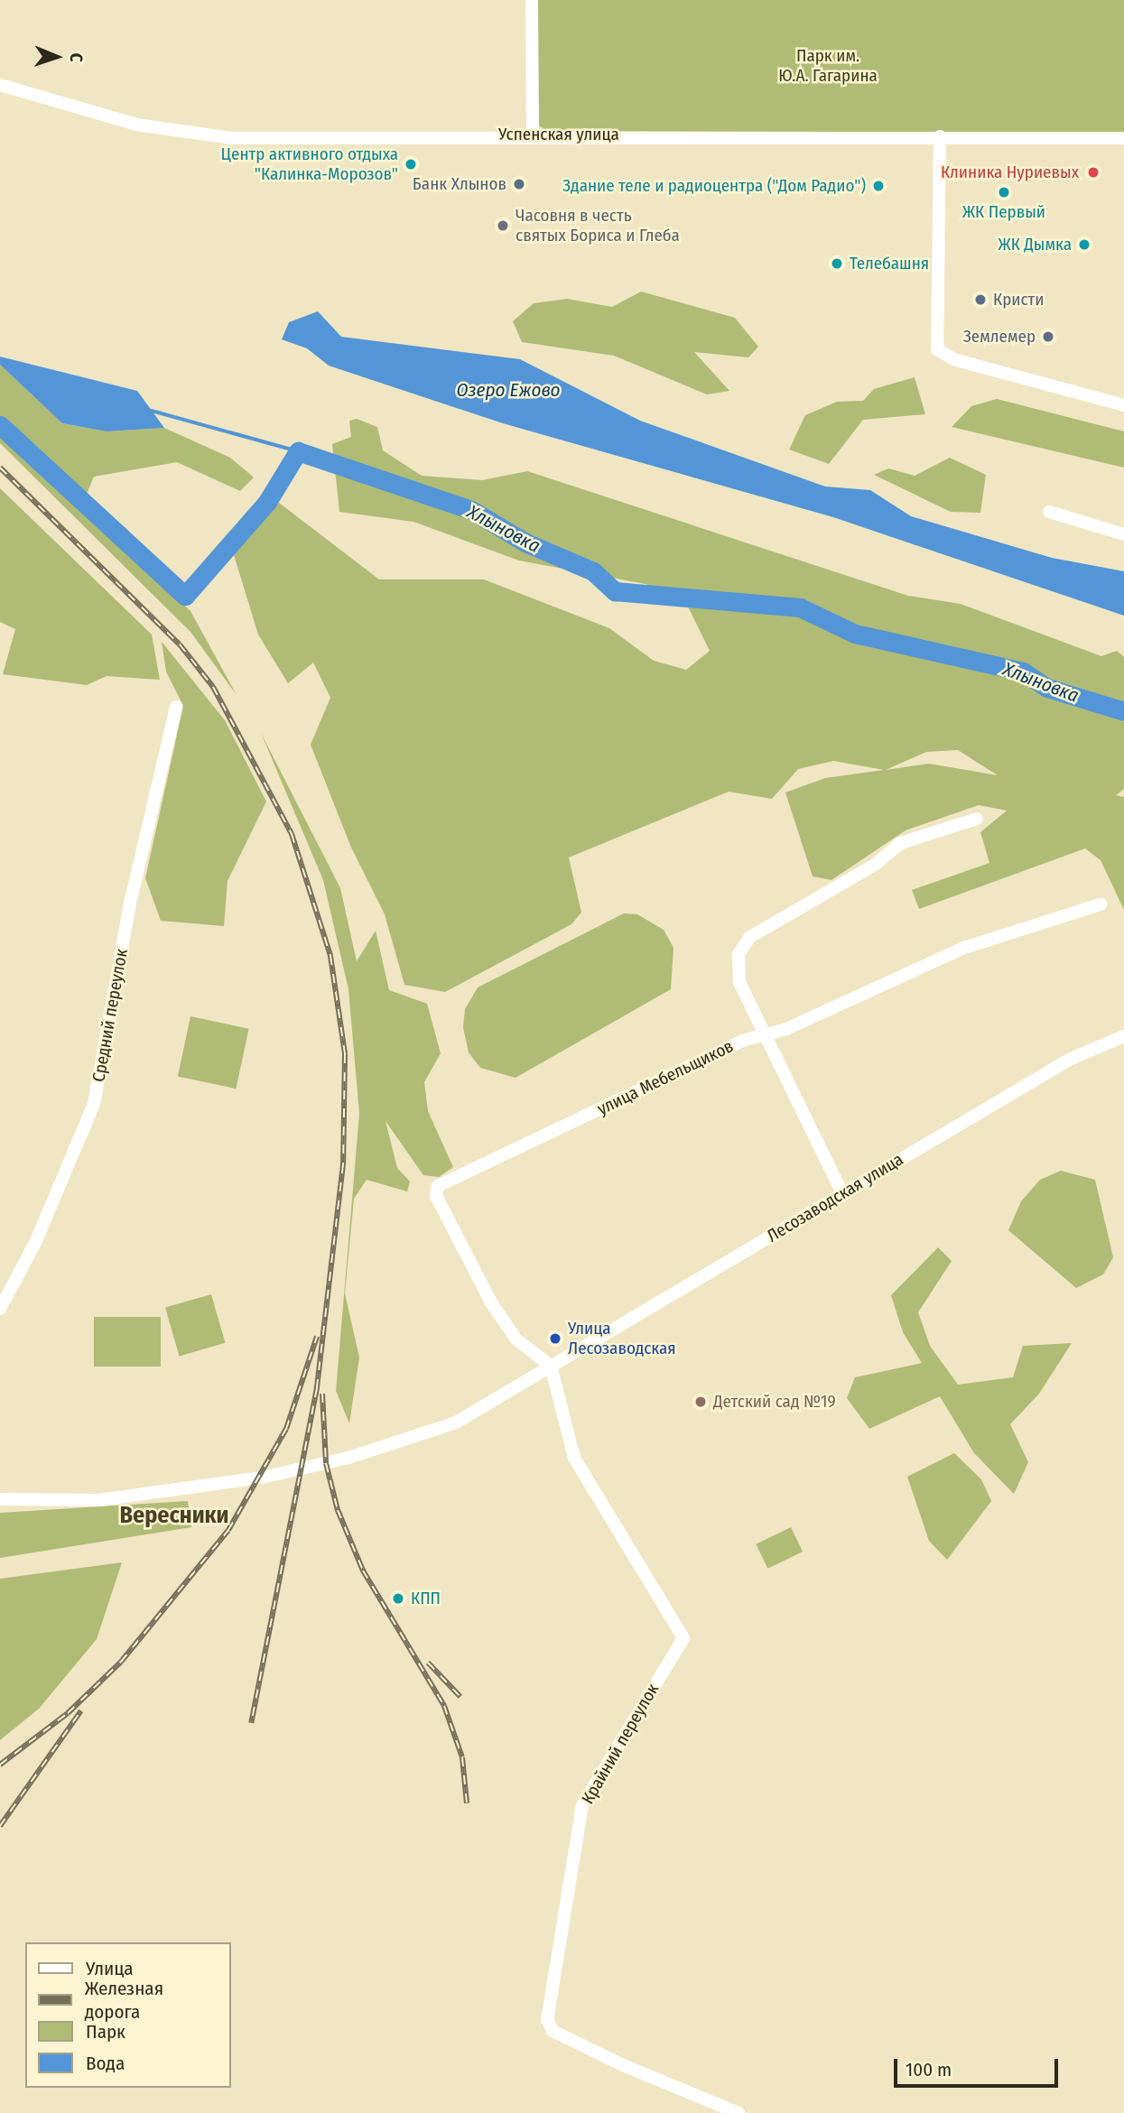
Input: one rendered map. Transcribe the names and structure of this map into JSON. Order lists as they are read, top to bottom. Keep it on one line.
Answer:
{"streets":{"street":["Успенская улица","Средний переулок","улица Мебельщиков","Лесозаводская улица","Крайний переулок"]},"crossings":[["улица Мебельщиков","Лесозаводская улица"],["улица Мебельщиков","Крайний переулок"],["Лесозаводская улица","Крайний переулок"]],"districts":["Вересники"],"water":["Озеро Ежово","Хлыновка"],"parks":["Парк им. Ю.А. Гагарина"],"places":["Центр активного отдыха \"Калинка-Морозов\"","Клиника Нуриевых","Банк Хлынов","Здание теле и радиоцентра (\"Дом Радио\")","ЖК Первый","Часовня в честь святых Бориса и Глеба","ЖК Дымка","Телебашня","Кристи","Землемер","Улица Лесозаводская","Детский сад №19","КПП"],"legend":["Улица","Железная дорога","Парк","Вода"],"scale_bar":"100 m","north":"right"}
